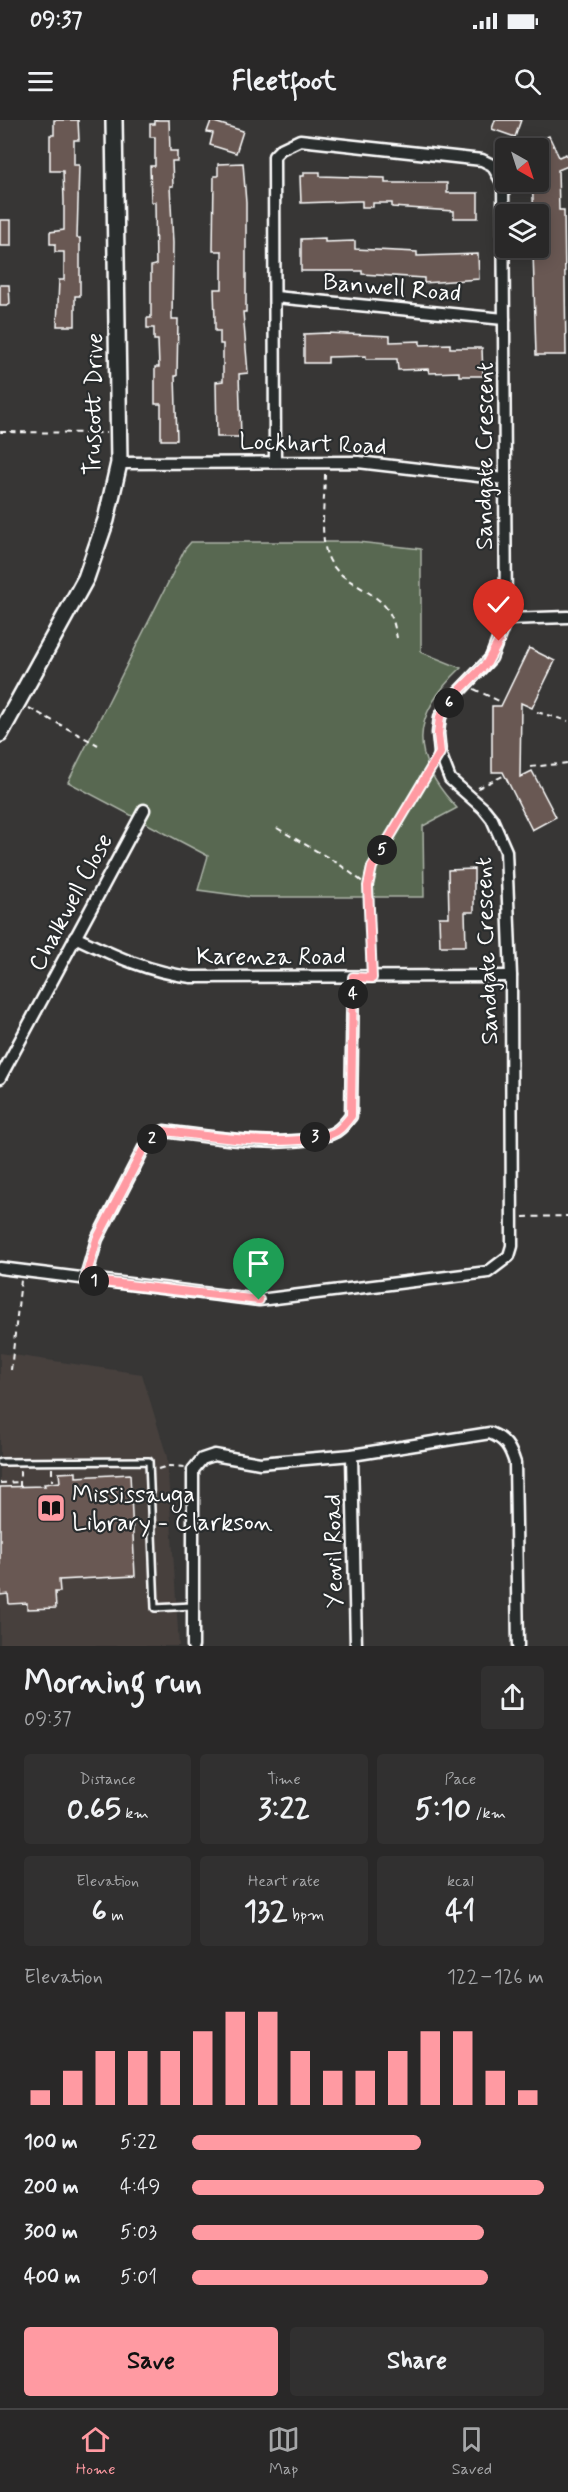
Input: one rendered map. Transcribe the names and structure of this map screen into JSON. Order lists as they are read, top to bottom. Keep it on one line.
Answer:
{"streets":{"street":["Banwell Road","Truscott Drive","Lockhart Road","Sandgate Crescent","Chalkwell Close","Karenza Road","Yeovil Road"]},"crossings":[["Banwell Road","Sandgate Crescent"],["Truscott Drive","Lockhart Road"],["Lockhart Road","Sandgate Crescent"],["Sandgate Crescent","Karenza Road"],["Chalkwell Close","Karenza Road"]],"places":{"library":["Mississauga Library - Clarkson"]},"north":"bottom right","page":{"status":"09:37","header":"Fleetfoot","pins":["6","5","4","3","2","1"],"heading":["Morning run","09:37"],"stats":[["Distance","0.65 km"],["Time","3:22"],["Pace","5:10 /km"],["Elevation","6 m"],["Heart rate","132 bpm"],["kcal","41"]],"chart":["Elevation","122–126 m"],"list":[{"name":"100 m","note":"5:22"},{"name":"200 m","note":"4:49"},{"name":"300 m","note":"5:03"},{"name":"400 m","note":"5:01"}],"buttons":["Save","Share"],"tabs":["Home","Map","Saved"]}}
